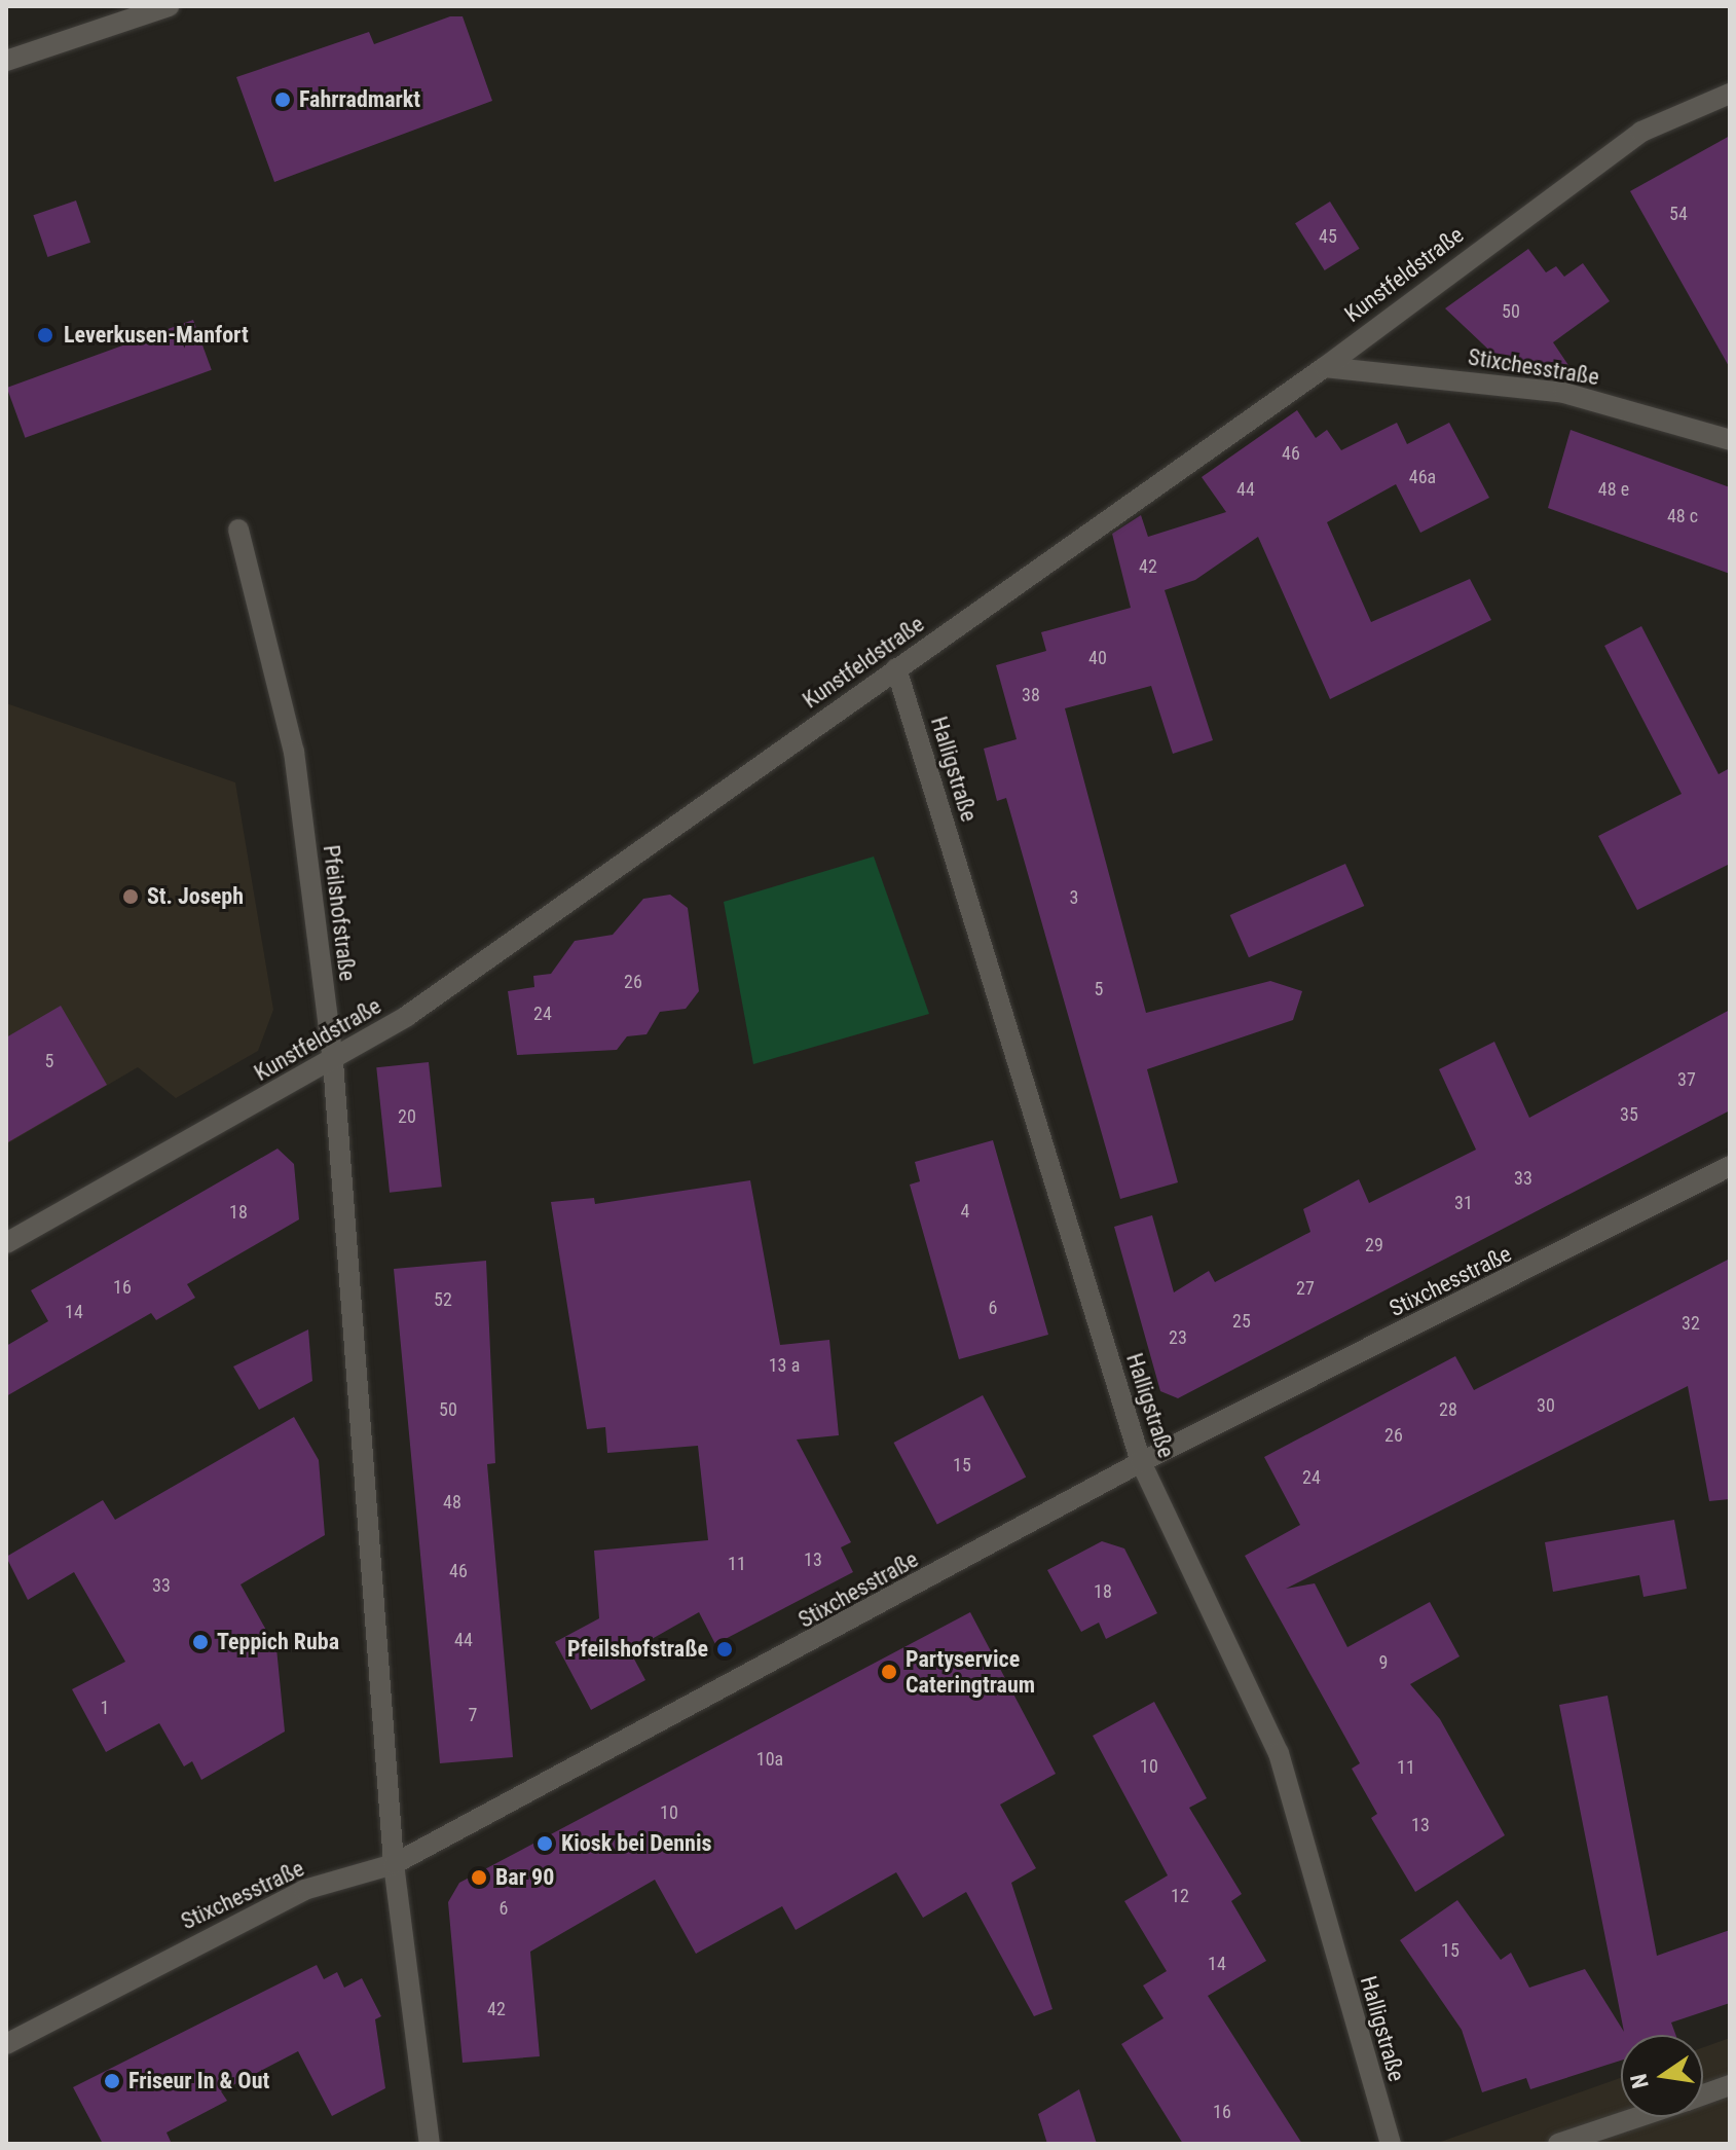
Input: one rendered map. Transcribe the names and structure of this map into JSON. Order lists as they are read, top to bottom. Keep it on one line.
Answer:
{"streets":{"street":["Kunstfeldstraße","Stixchesstraße","Halligstraße","Pfeilshofstraße"]},"crossings":[["Kunstfeldstraße","Stixchesstraße"],["Kunstfeldstraße","Halligstraße"],["Kunstfeldstraße","Pfeilshofstraße"],["Stixchesstraße","Halligstraße"],["Stixchesstraße","Pfeilshofstraße"]],"places":["Fahrradmarkt","Leverkusen-Manfort","St. Joseph","Teppich Ruba","Pfeilshofstraße","Partyservice Cateringtraum","Kiosk bei Dennis","Bar 90","Friseur In & Out"],"house_numbers":["54","45","50","46","46a","44","48 e","48 c","42","40","38","3","26","5","24","5","37","35","20","33","31","4","18","29","16","27","52","6","14","25","32","23","13 a","30","50","28","26","15","24","48","13","11","46","33","18","44","9","1","7","10a","10","11","10","13","12","6","15","14","42","16"],"north":"left"}
